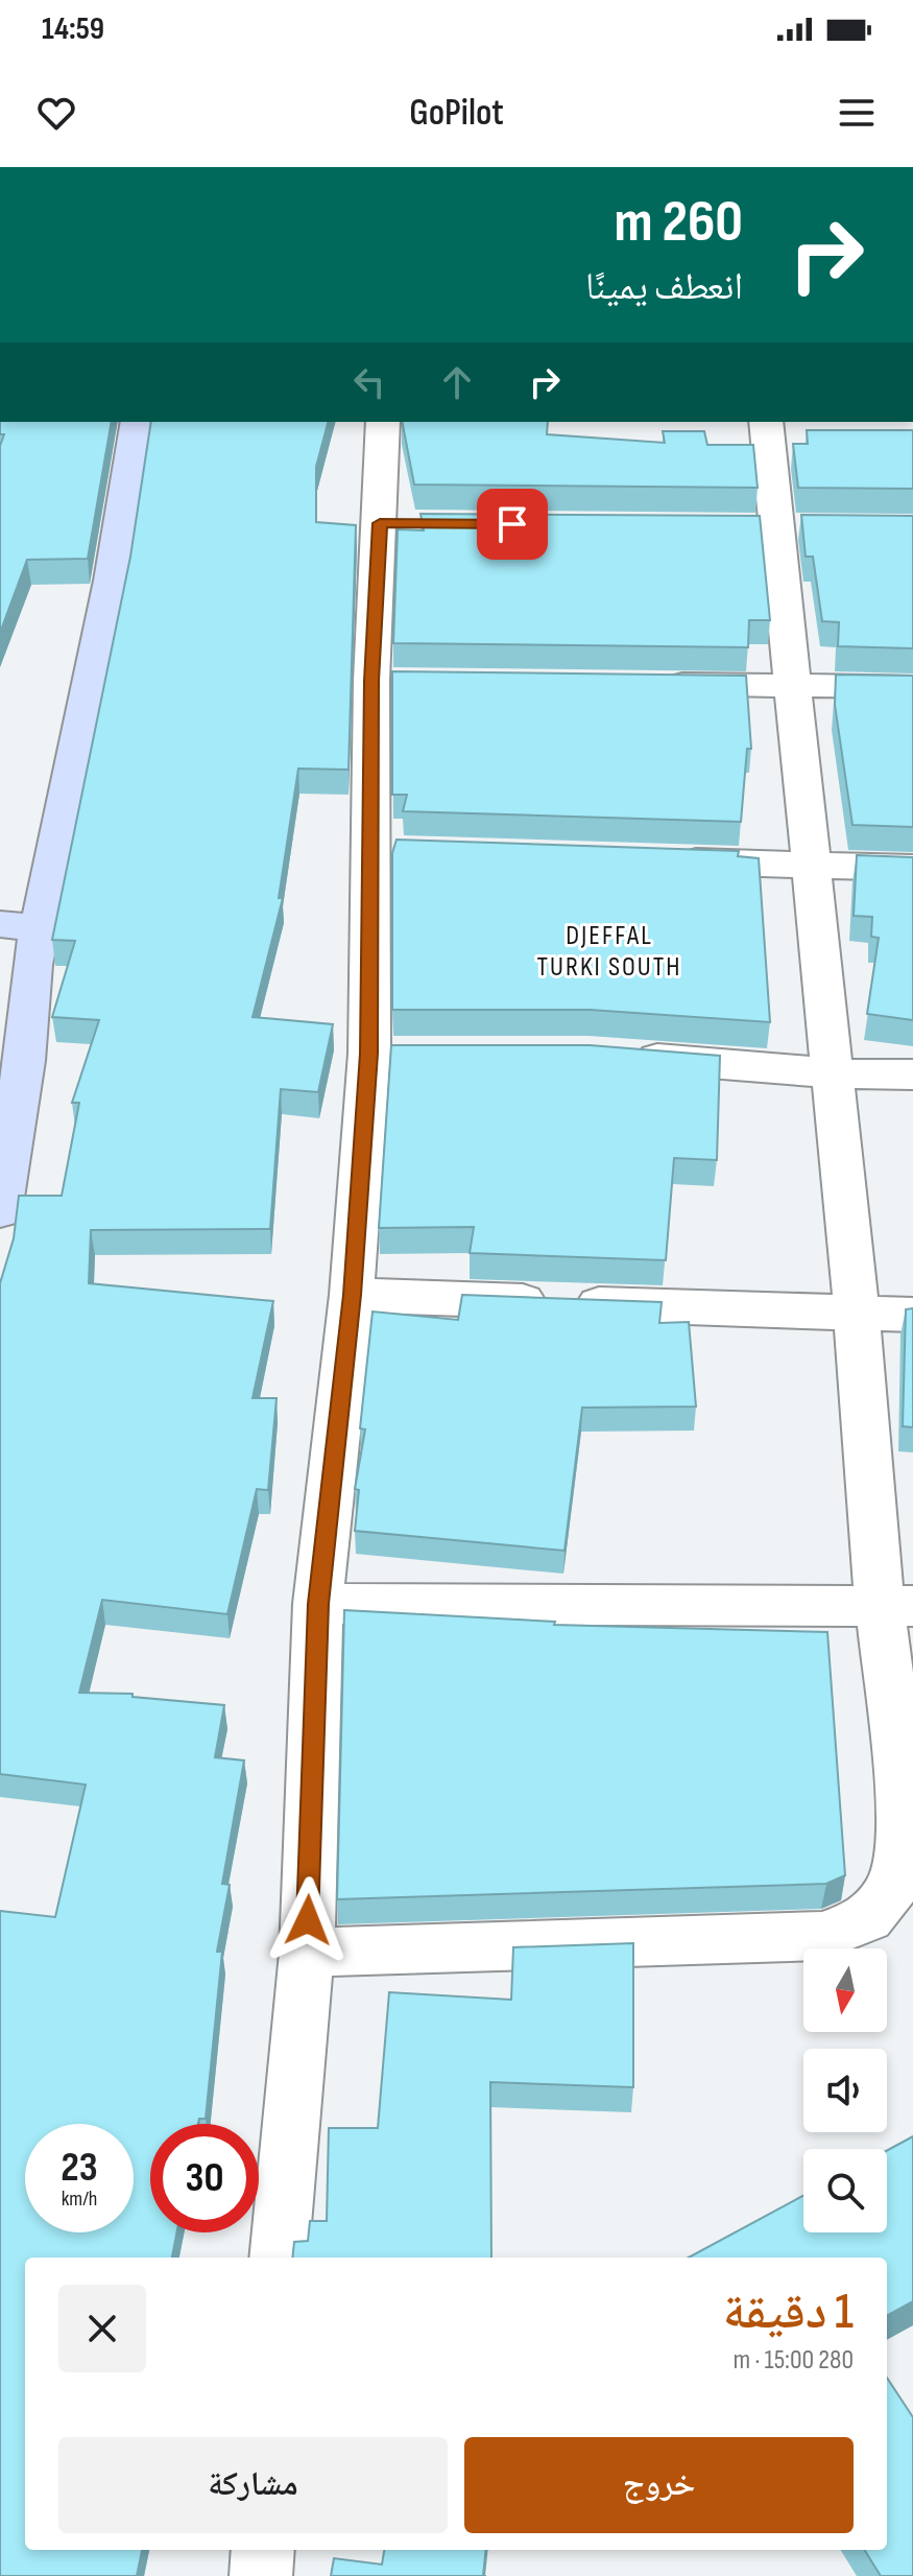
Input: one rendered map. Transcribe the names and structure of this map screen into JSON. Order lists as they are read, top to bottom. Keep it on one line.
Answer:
{"districts":["DJEFFAL TURKI SOUTH"],"north":"bottom","page":{"status":"14:59","header":"GoPilot","turn":["260 m","انعطف يمينًا"],"speed":"23 km/h","limit":"30","heading":["1 دقيقة","280 m · 15:00"],"buttons":["خروج","مشاركة"]}}
